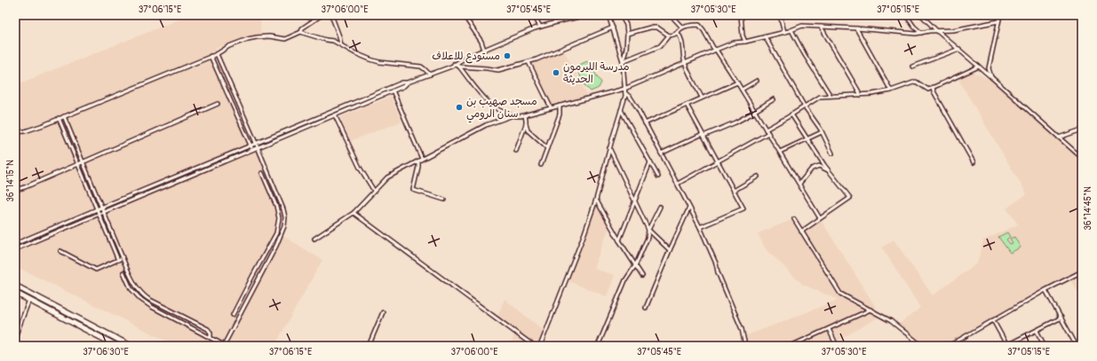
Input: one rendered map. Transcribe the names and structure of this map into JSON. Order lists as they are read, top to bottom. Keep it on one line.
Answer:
{"places":["مستودع للاعلاف","مدرسة الليرمون الحديثة","مسجد صهيب بن سنان الرومي"],"coordinates":["37°06'15\"E","37°06'00\"E","37°05'45\"E","37°05'30\"E","37°05'15\"E","36°14'15\"N","36°14'45\"N","37°06'30\"E"]}
